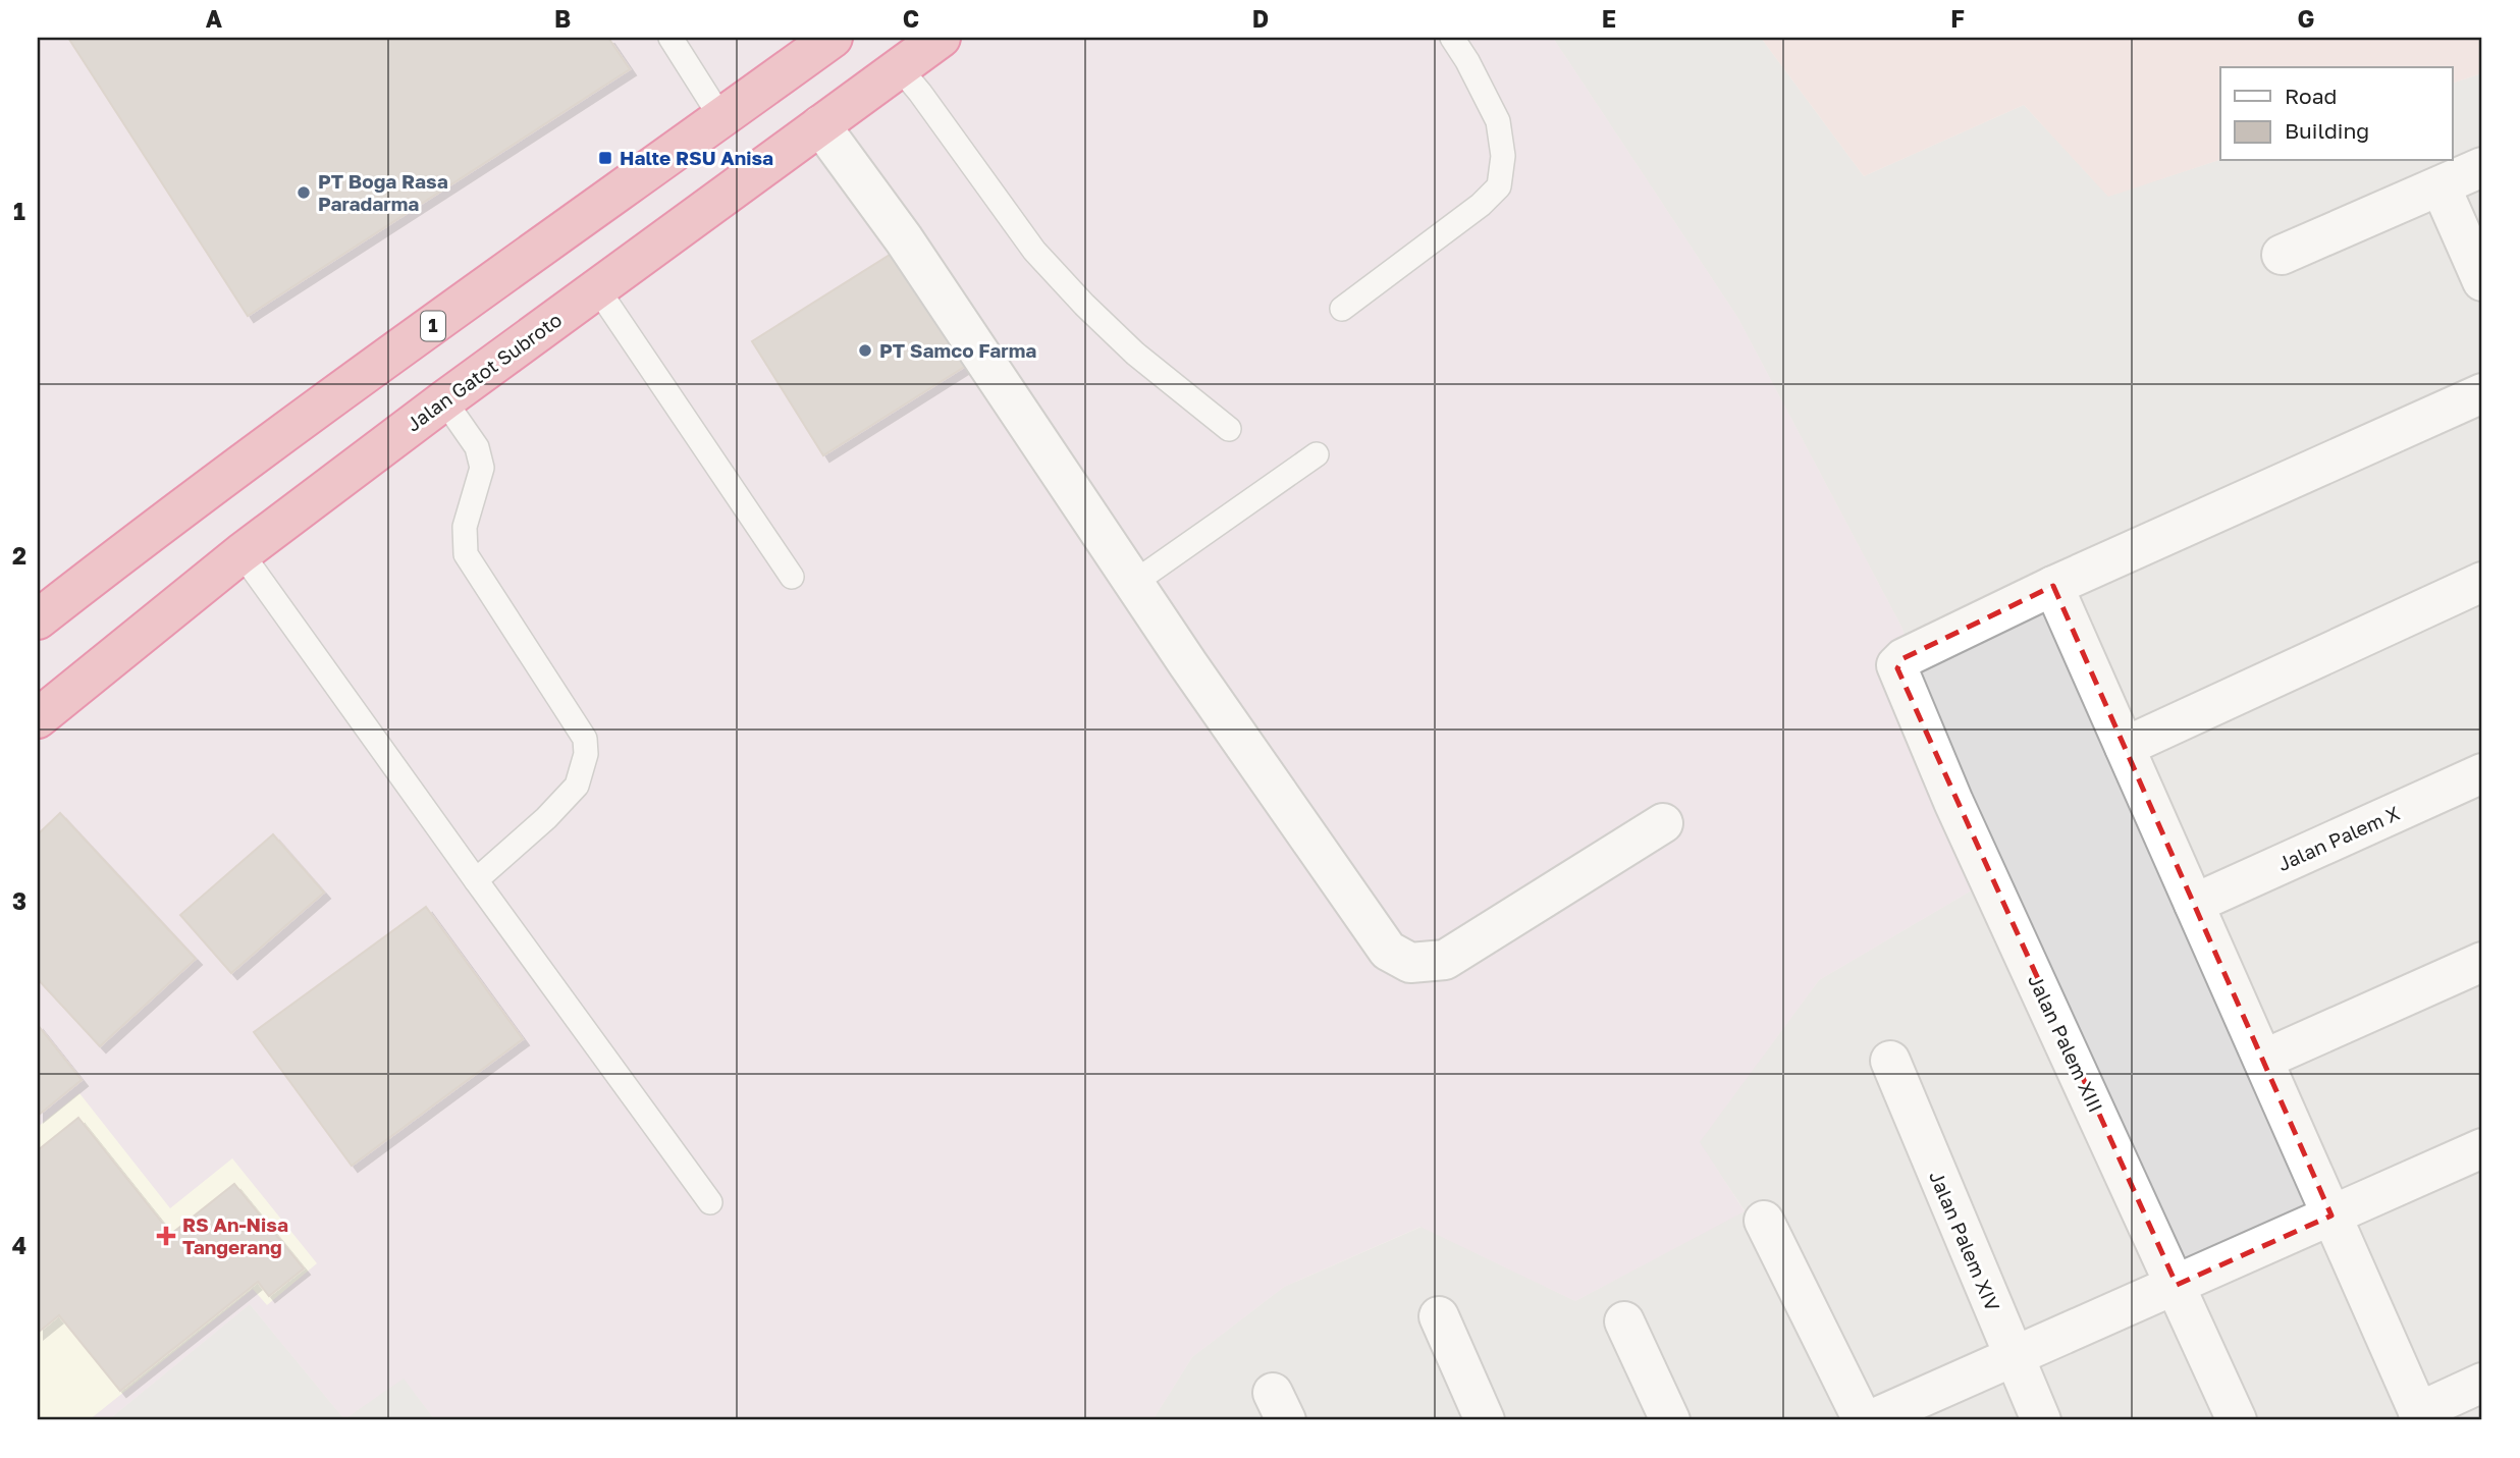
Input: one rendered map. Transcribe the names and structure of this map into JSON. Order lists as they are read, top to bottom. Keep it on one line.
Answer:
{"streets":{"highway":["1","Jalan Gatot Subroto"],"street":["Jalan Palem X","Jalan Palem XIII","Jalan Palem XIV"]},"places":{"transit":["Halte RSU Anisa"],"other":["PT Boga Rasa Paradarma","PT Samco Farma"],"health":["RS An-Nisa Tangerang"]},"legend":["Road","Building"],"grid":{"columns":["A","B","C","D","E","F","G"],"rows":["1","2","3","4"]}}
